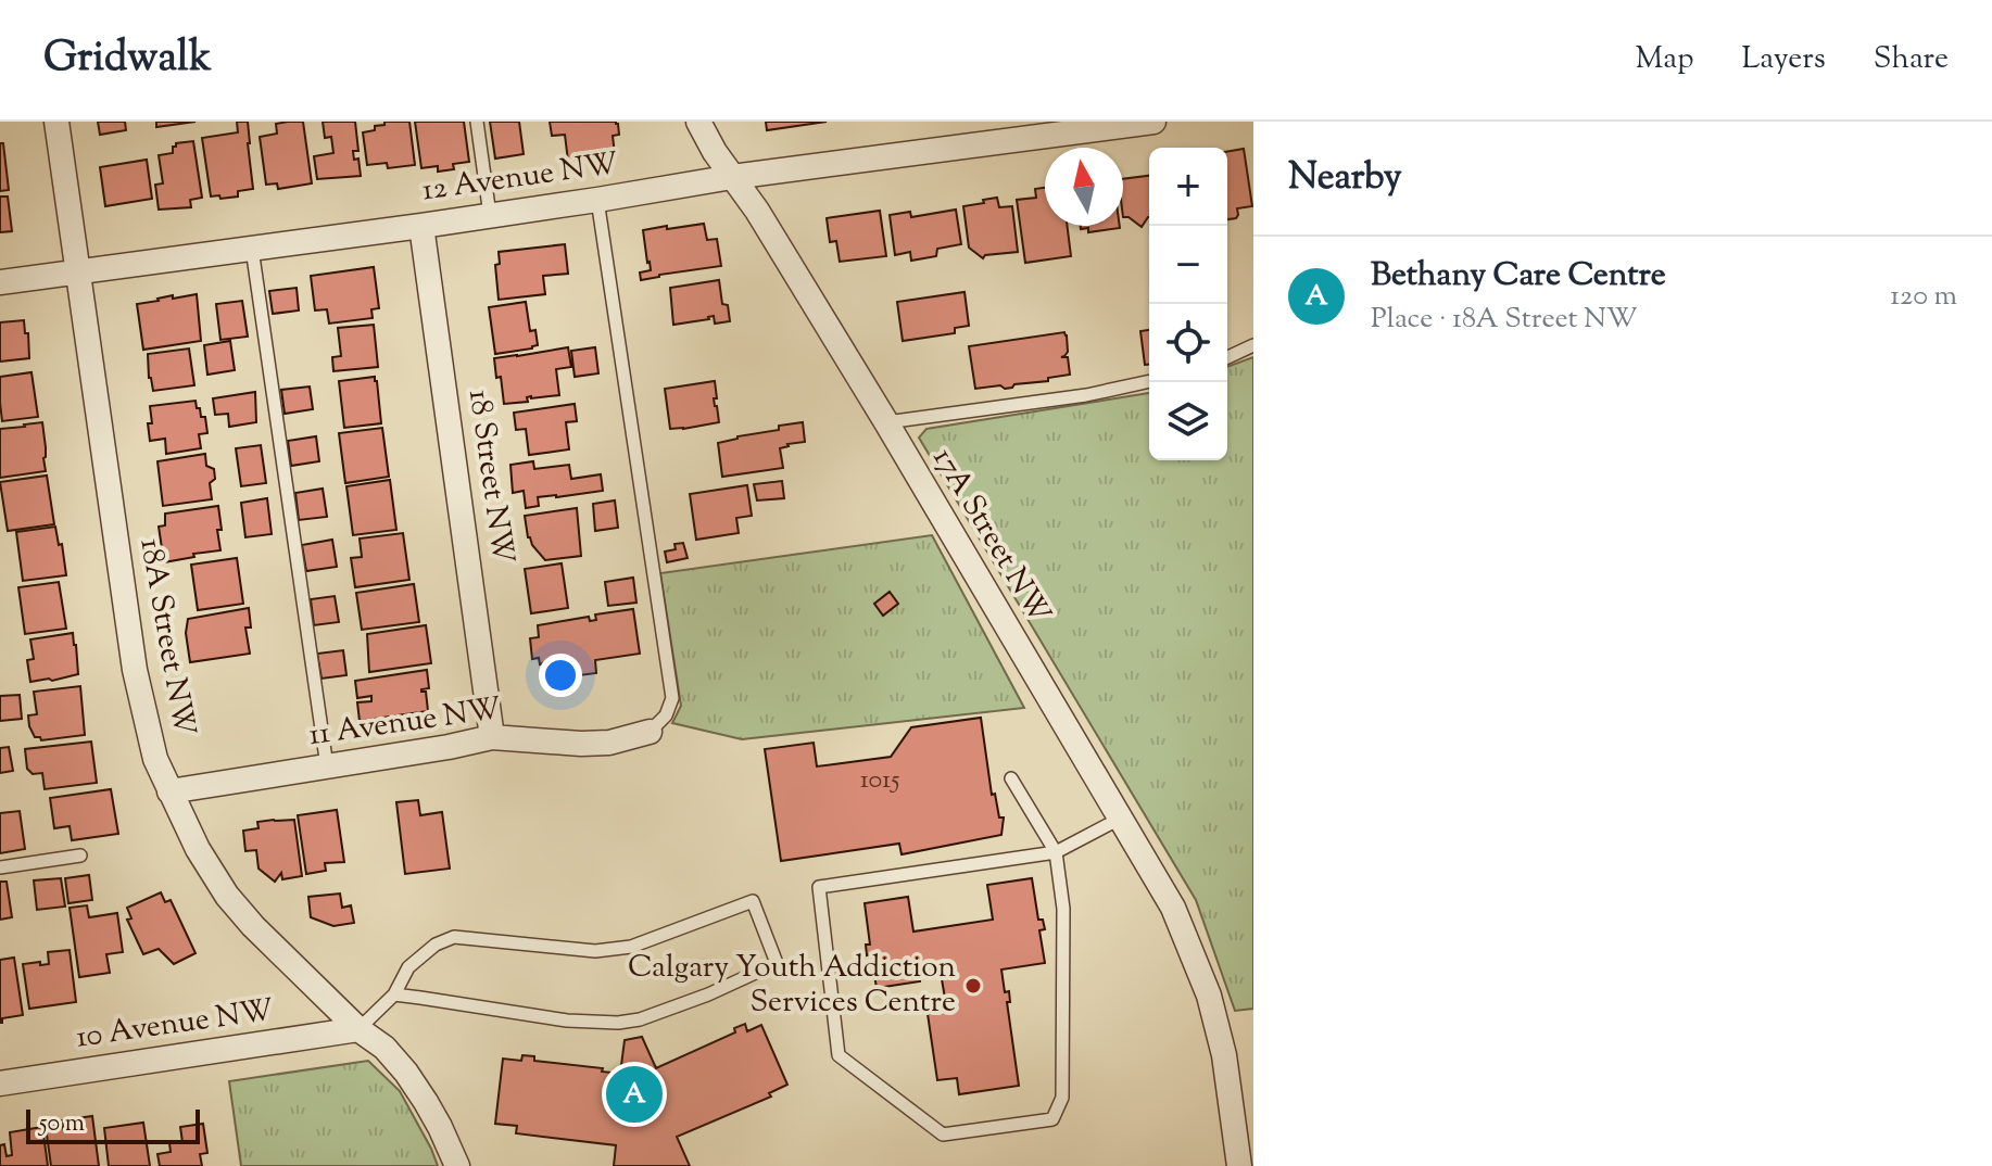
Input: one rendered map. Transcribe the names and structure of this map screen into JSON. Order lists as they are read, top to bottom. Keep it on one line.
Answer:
{"streets":{"street":["12 Avenue NW","18 Street NW","17A Street NW","18A Street NW","11 Avenue NW","10 Avenue NW"]},"crossings":[["12 Avenue NW","18 Street NW"],["12 Avenue NW","17A Street NW"],["12 Avenue NW","18A Street NW"],["18 Street NW","11 Avenue NW"],["18A Street NW","11 Avenue NW"],["18A Street NW","10 Avenue NW"]],"places":["Calgary Youth Addiction Services Centre"],"house_numbers":["1015"],"scale_bar":"50 m","north":"top","page":{"header":"Gridwalk","nav":["Map","Layers","Share"],"heading":"Nearby","map_buttons":["+","−"],"list":[{"mark":"A","name":"Bethany Care Centre","note":"Place · 18A Street NW","value":"120 m"}],"pins":"A","scale":"50 m"}}
